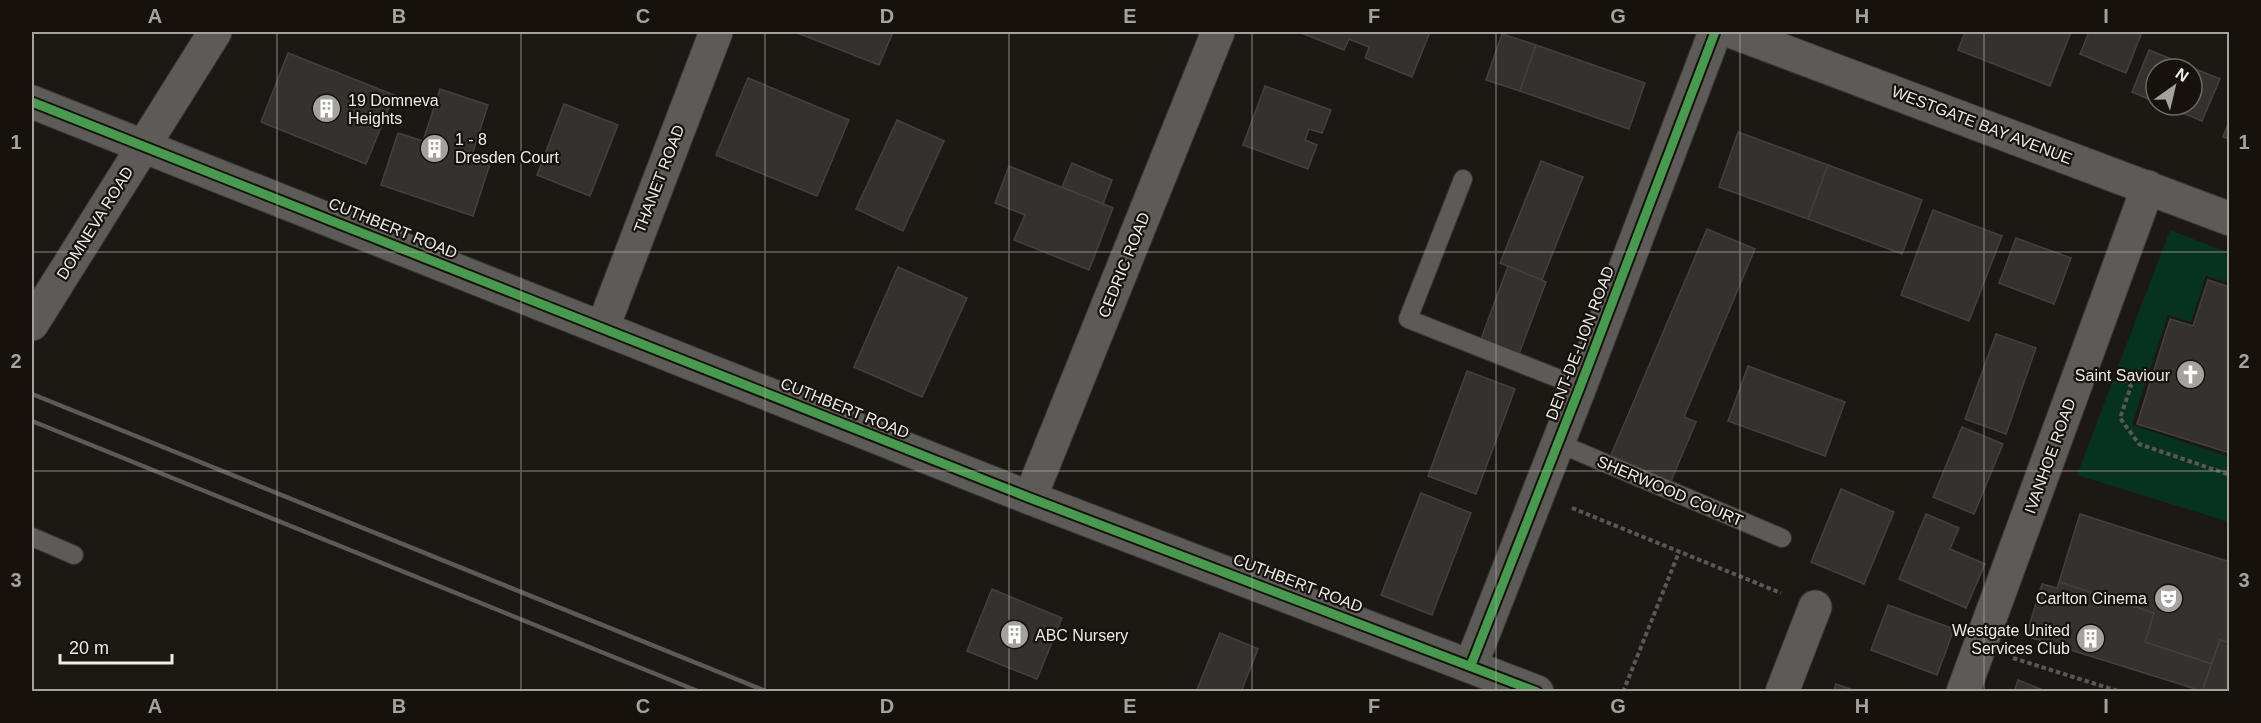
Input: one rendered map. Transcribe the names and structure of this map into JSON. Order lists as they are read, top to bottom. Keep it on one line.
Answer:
{"streets":{"street":["WESTGATE BAY AVENUE","THANET ROAD","DOMNEVA ROAD","CUTHBERT ROAD","CEDRIC ROAD","DENT-DE-LION ROAD","IVANHOE ROAD"],"lane":["SHERWOOD COURT"]},"crossings":[["WESTGATE BAY AVENUE","IVANHOE ROAD"],["THANET ROAD","CUTHBERT ROAD"],["DOMNEVA ROAD","CUTHBERT ROAD"],["CUTHBERT ROAD","CEDRIC ROAD"],["CUTHBERT ROAD","DENT-DE-LION ROAD"],["DENT-DE-LION ROAD","SHERWOOD COURT"]],"places":{"building":["19 Domneva Heights","1 - 8 Dresden Court","ABC Nursery","Westgate United Services Club"],"church":["Saint Saviour"],"theatre":["Carlton Cinema"]},"scale_bar":"20 m","north":"top right","grid":{"columns":["A","B","C","D","E","F","G","H","I"],"rows":["1","2","3"]}}
